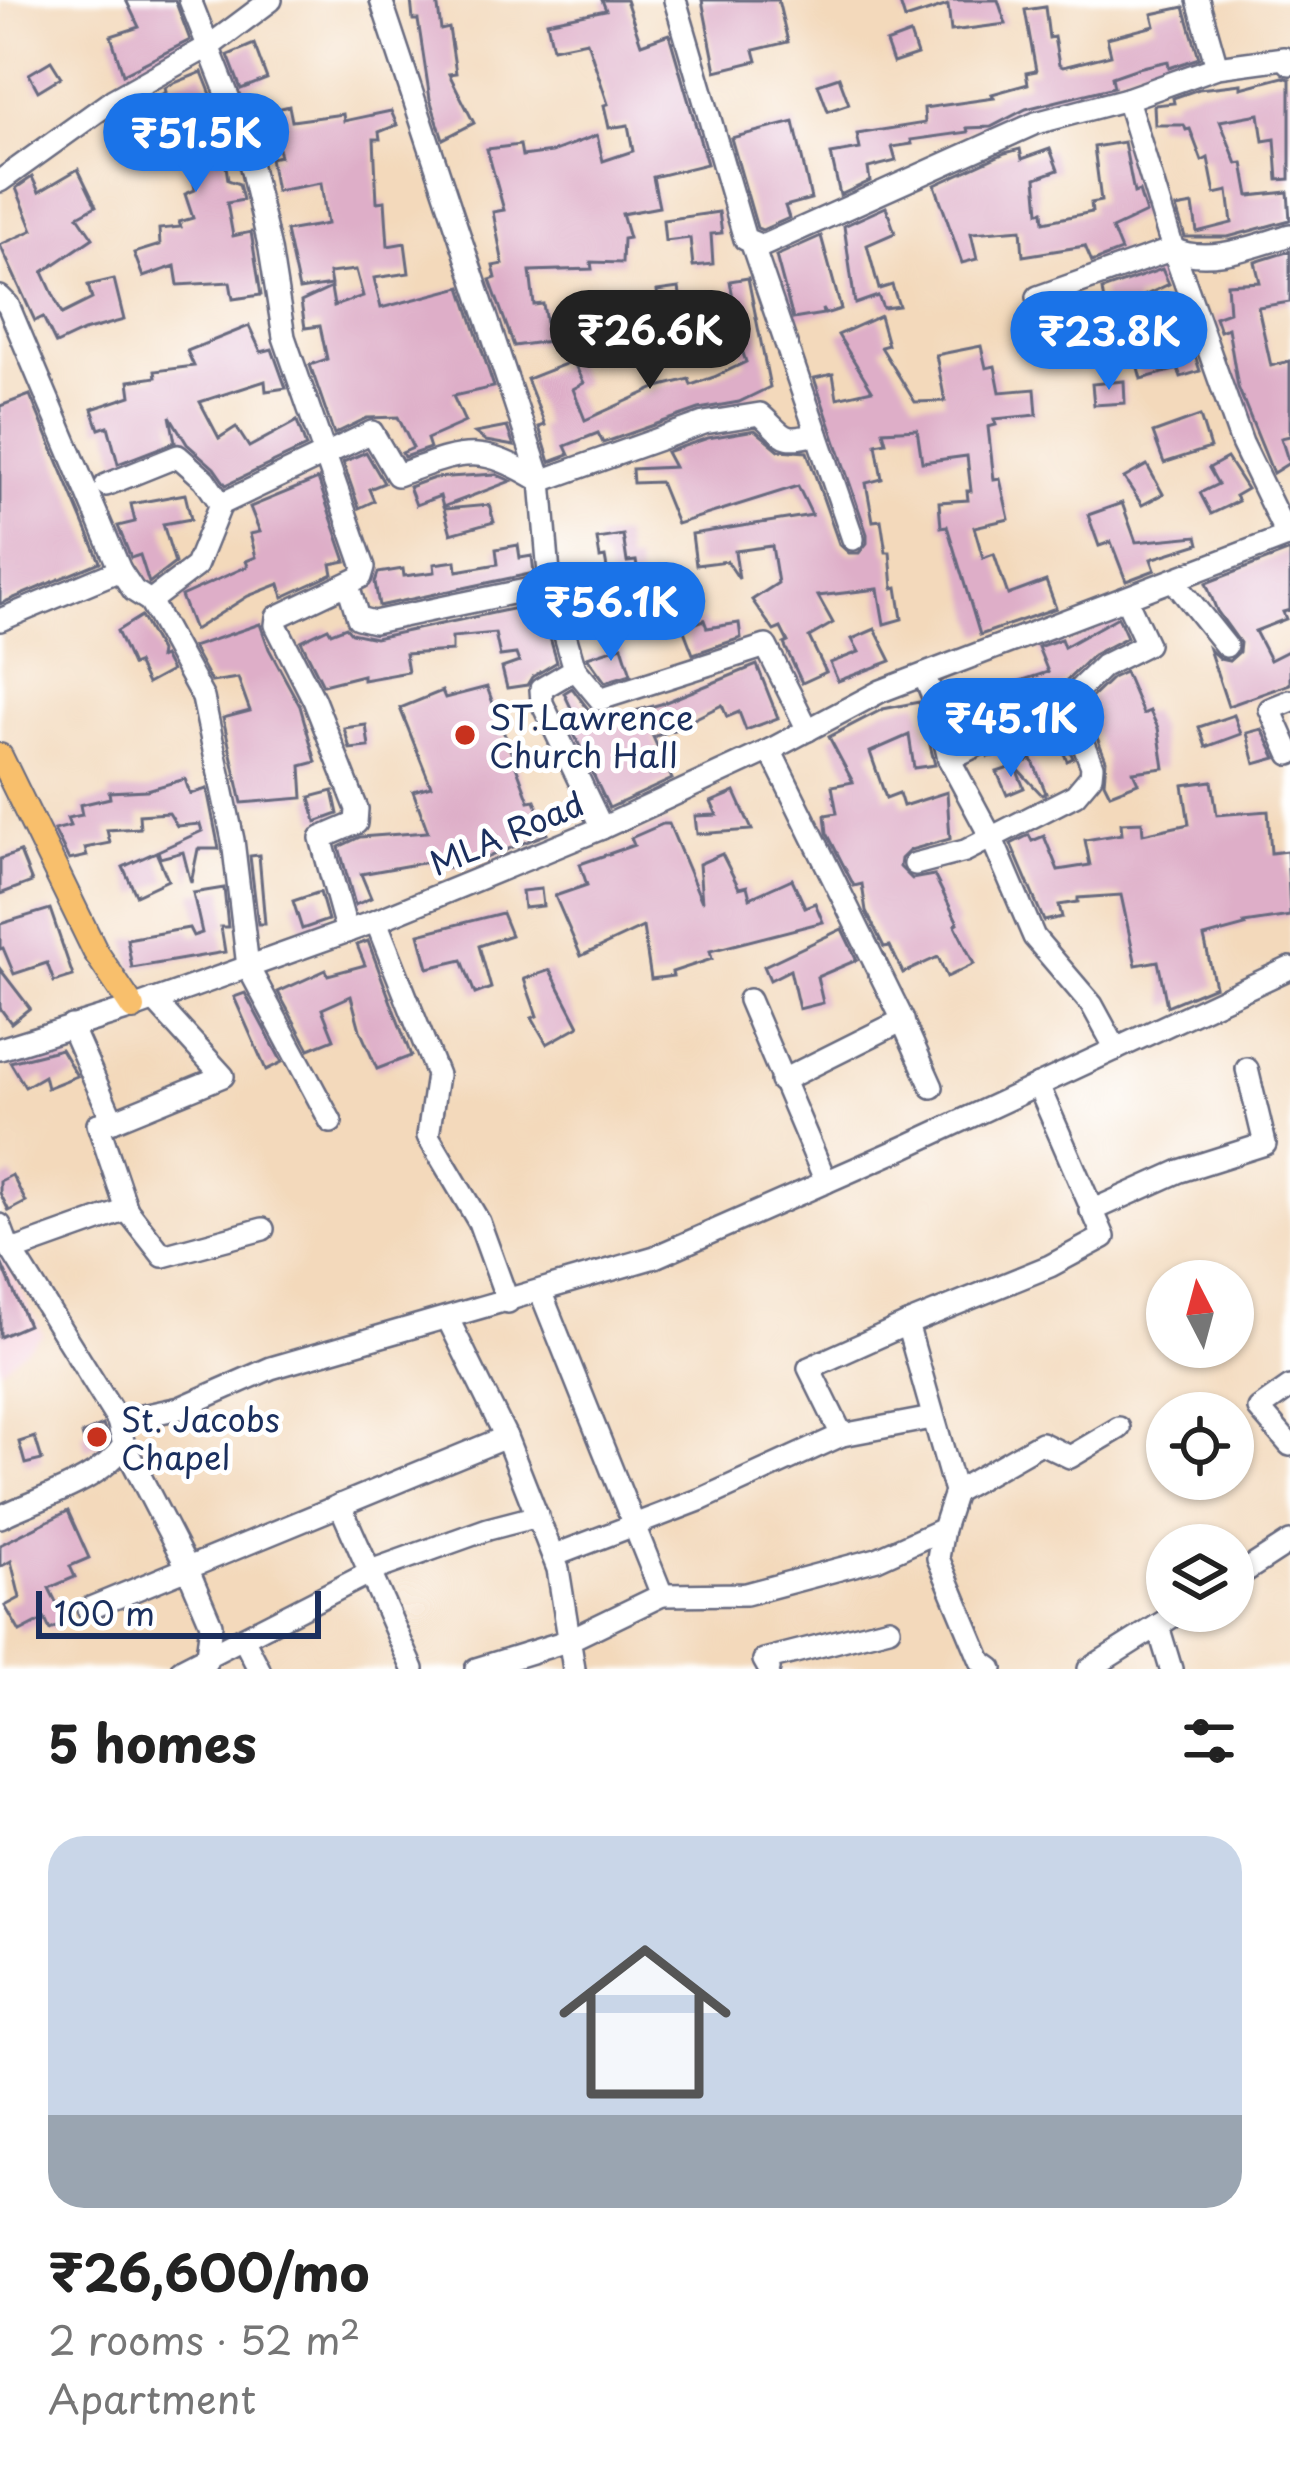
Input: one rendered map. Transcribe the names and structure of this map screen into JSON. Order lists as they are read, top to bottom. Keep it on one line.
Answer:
{"streets":{"street":["MLA Road"]},"places":["ST.Lawrence Church Hall","St. Jacobs Chapel"],"scale_bar":"100 m","north":"top","page":{"price":["₹51.5K","₹26.6K","₹23.8K","₹56.1K","₹45.1K"],"scale":"100 m","heading":"5 homes","list":[{"name":"₹26,600/mo","note":"2 rooms · 52 m² · Apartment"}]}}
